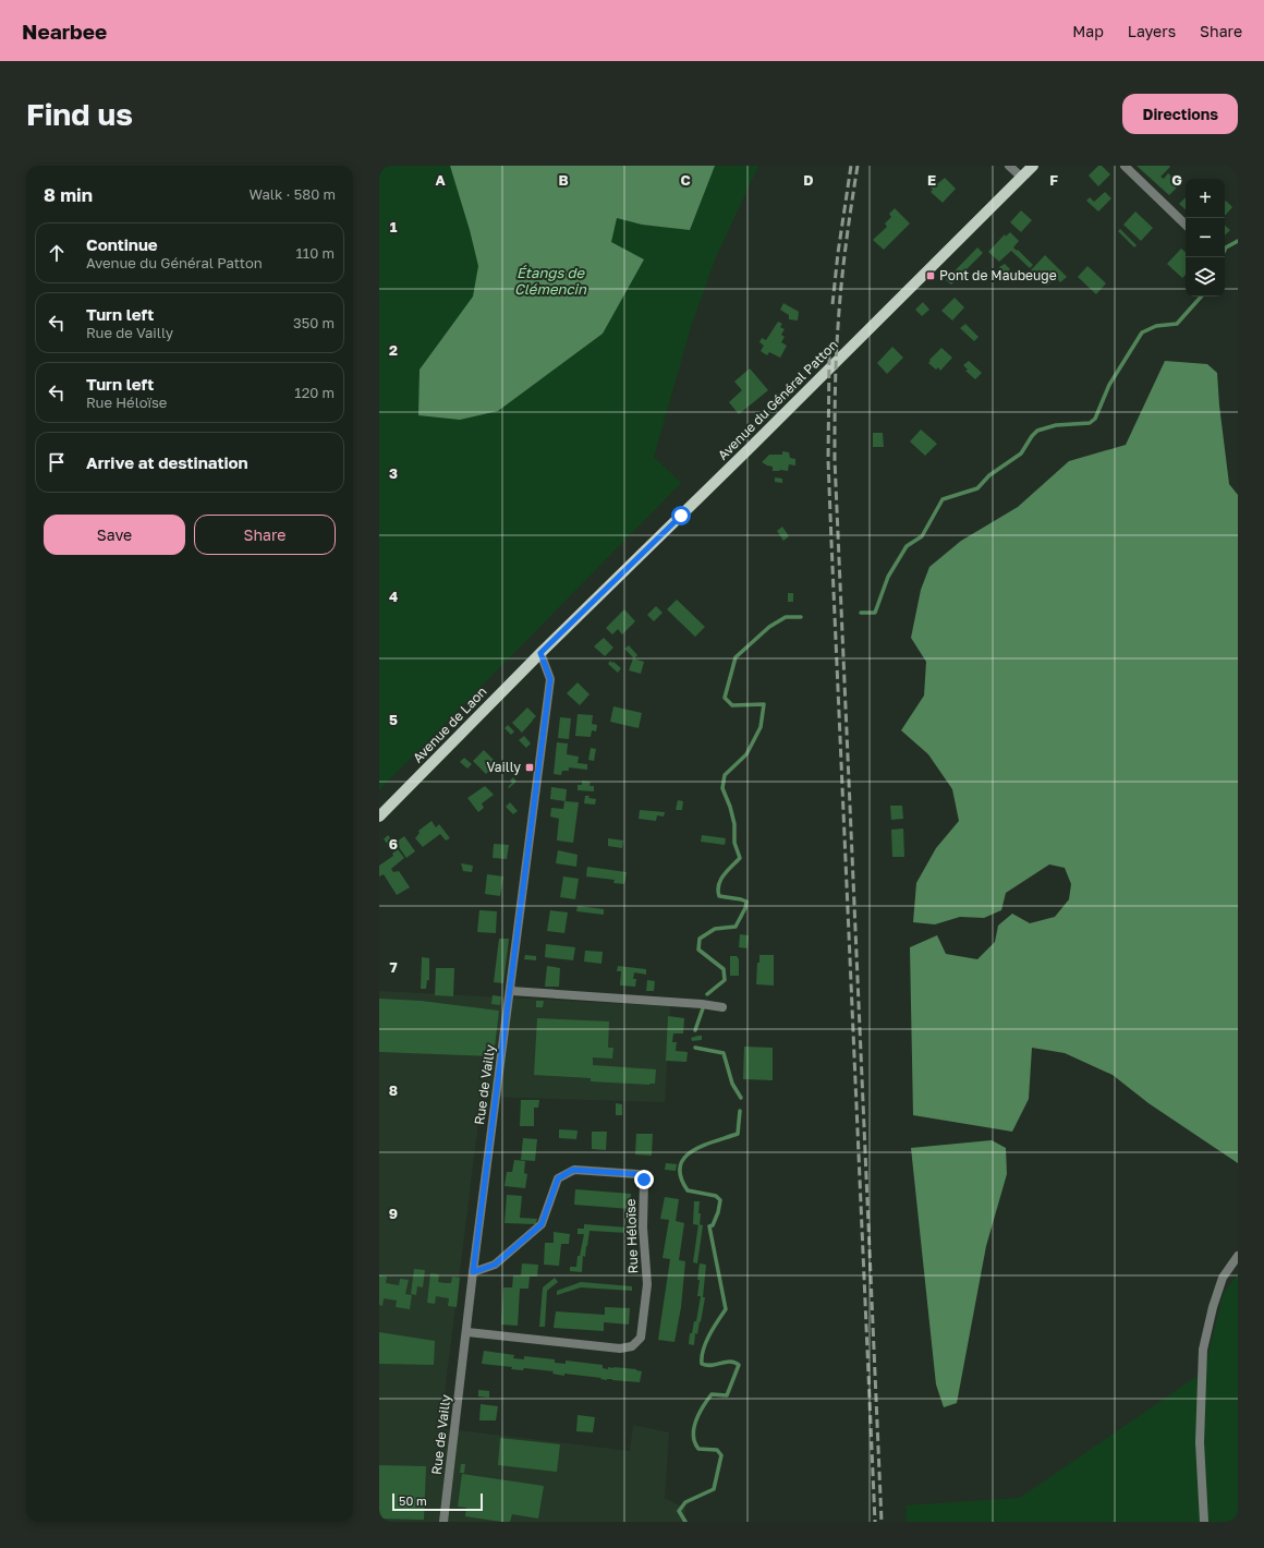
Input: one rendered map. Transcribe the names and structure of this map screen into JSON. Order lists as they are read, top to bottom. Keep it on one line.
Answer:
{"streets":{"main road":["Avenue du Général Patton","Avenue de Laon"],"street":["Rue de Vailly","Rue Héloïse"]},"crossings":[["Avenue du Général Patton","Avenue de Laon"],["Avenue du Général Patton","Rue de Vailly"],["Avenue de Laon","Rue de Vailly"],["Rue de Vailly","Rue Héloïse"]],"water":["Étangs de Clémencin"],"places":{"transit":["Pont de Maubeuge","Vailly"]},"scale_bar":"50 m","page":{"header":"Nearbee","nav":["Map","Layers","Share"],"buttons":["Directions",["Save","Share"]],"title":"Find us","heading":["8 min","Walk · 580 m"],"map_buttons":["+","−"],"list":[["Continue","Avenue du Général Patton","110 m"],["Turn left","Rue de Vailly","350 m"],["Turn left","Rue Héloïse","120 m"],"Arrive at destination"],"scale":"50 m"},"grid":{"columns":["A","B","C","D","E","F","G"],"rows":["1","2","3","4","5","6","7","8","9"]}}
